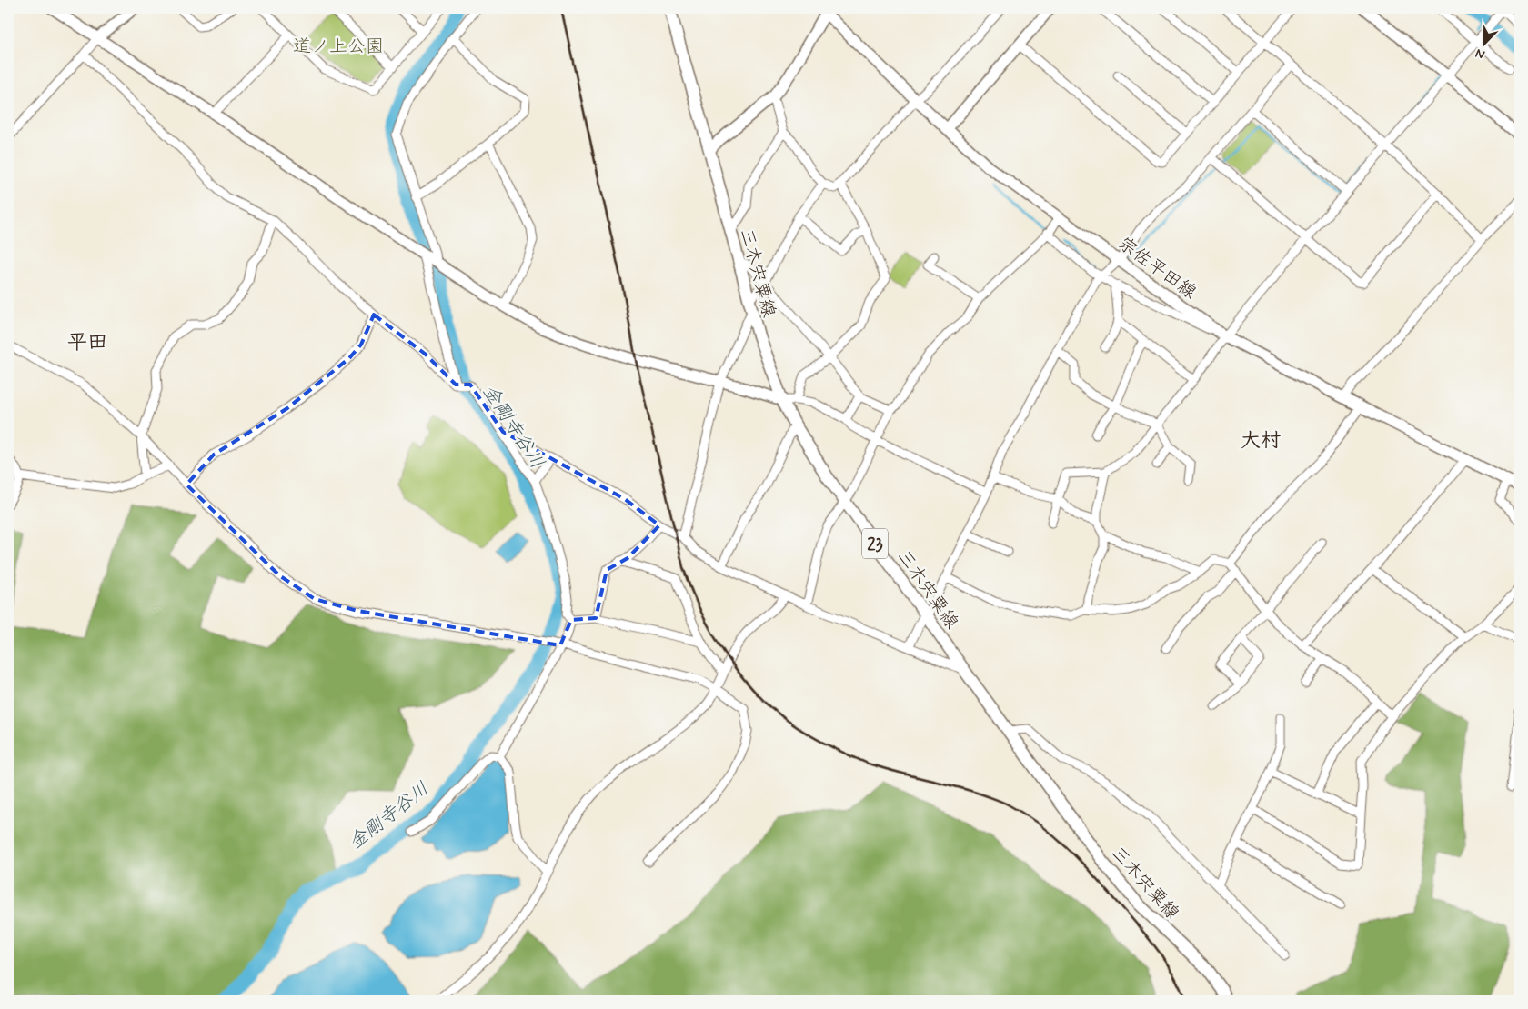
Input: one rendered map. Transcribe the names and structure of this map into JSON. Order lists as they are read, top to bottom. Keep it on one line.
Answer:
{"streets":{"main road":["三木宍粟線","23"],"street":["宗佐平田線"]},"districts":["平田","大村"],"water":["金剛寺谷川"],"parks":["道ノ上公園"],"north":"bottom left"}
